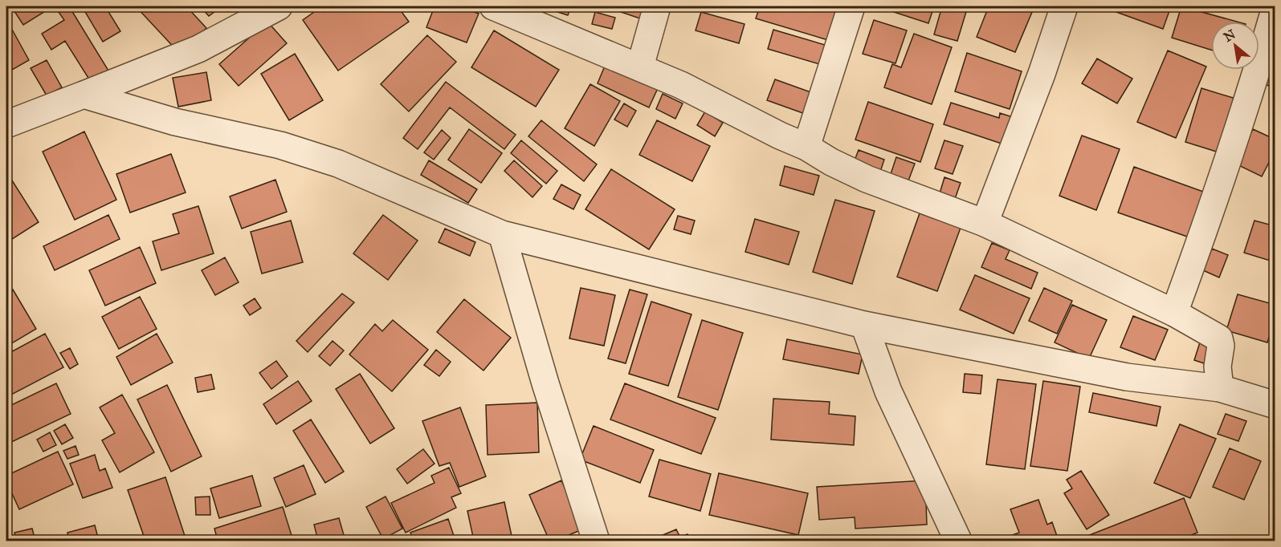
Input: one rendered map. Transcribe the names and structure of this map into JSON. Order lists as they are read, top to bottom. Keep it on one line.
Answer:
{"north":"top left"}
